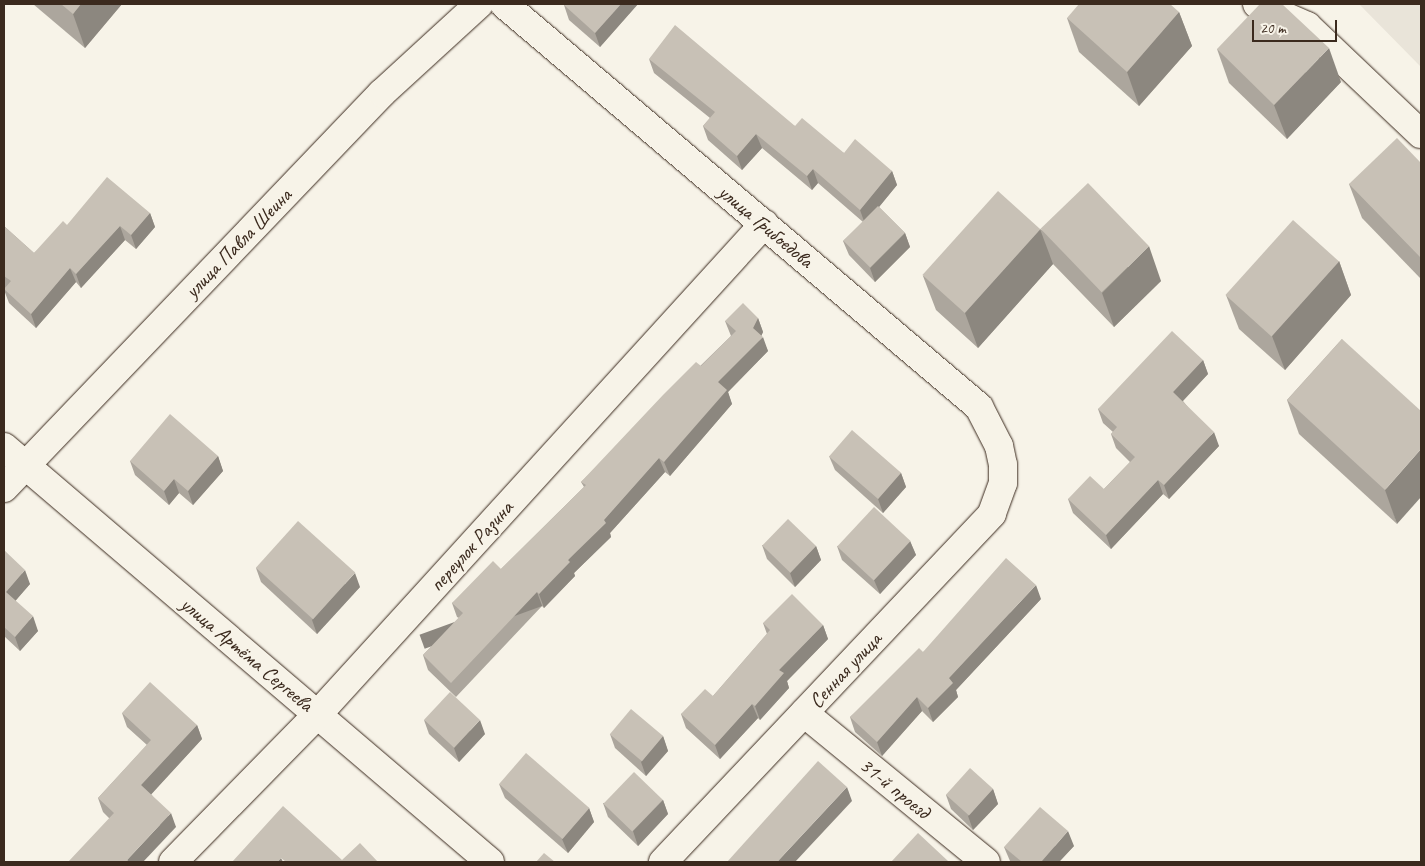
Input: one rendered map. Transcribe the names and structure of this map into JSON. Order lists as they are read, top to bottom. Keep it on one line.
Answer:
{"streets":{"street":["улица Грибоедова","улица Павла Шеина","переулок Разина","улица Артёма Сергеева","Сенная улица","31-й проезд"]},"crossings":[["улица Грибоедова","переулок Разина"],["улица Грибоедова","Сенная улица"],["улица Павла Шеина","улица Артёма Сергеева"],["переулок Разина","улица Артёма Сергеева"],["Сенная улица","31-й проезд"]],"scale_bar":"20 m"}
